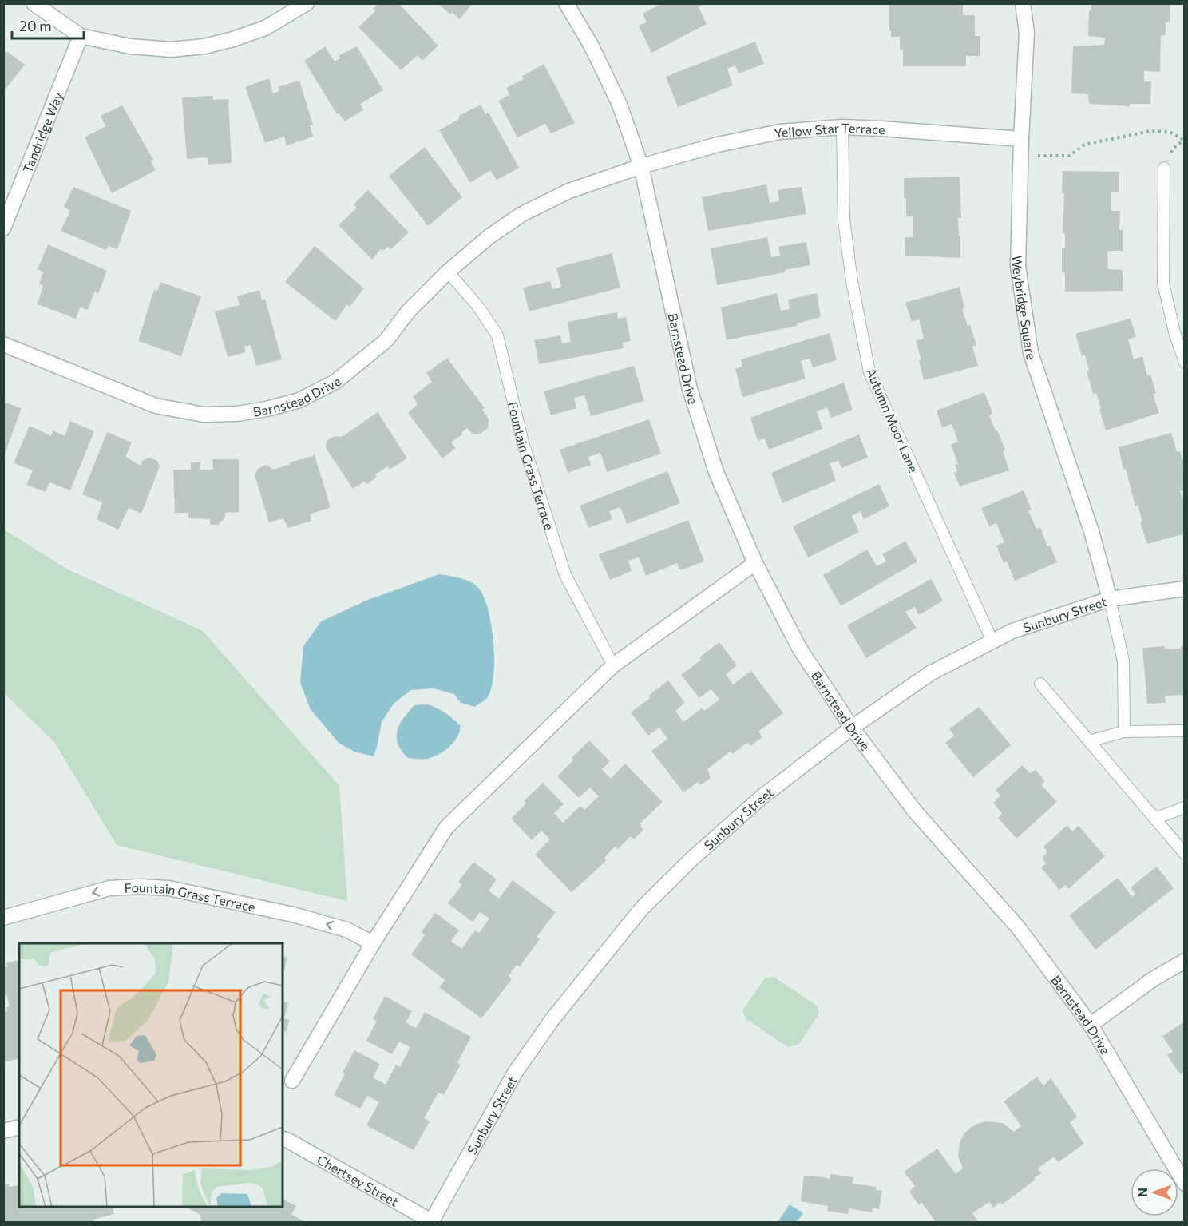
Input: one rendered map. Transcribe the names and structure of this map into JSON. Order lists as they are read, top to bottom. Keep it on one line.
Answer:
{"streets":{"street":["Yellow Star Terrace","Tandridge Way","Weybridge Square","Barnstead Drive","Fountain Grass Terrace","Sunbury Street","Chertsey Street"],"lane":["Autumn Moor Lane"]},"crossings":[["Yellow Star Terrace","Weybridge Square"],["Yellow Star Terrace","Barnstead Drive"],["Yellow Star Terrace","Autumn Moor Lane"],["Weybridge Square","Sunbury Street"],["Barnstead Drive","Fountain Grass Terrace"],["Barnstead Drive","Sunbury Street"],["Autumn Moor Lane","Sunbury Street"],["Sunbury Street","Chertsey Street"]],"one_way":["Fountain Grass Terrace"],"scale_bar":"20 m","north":"left"}
